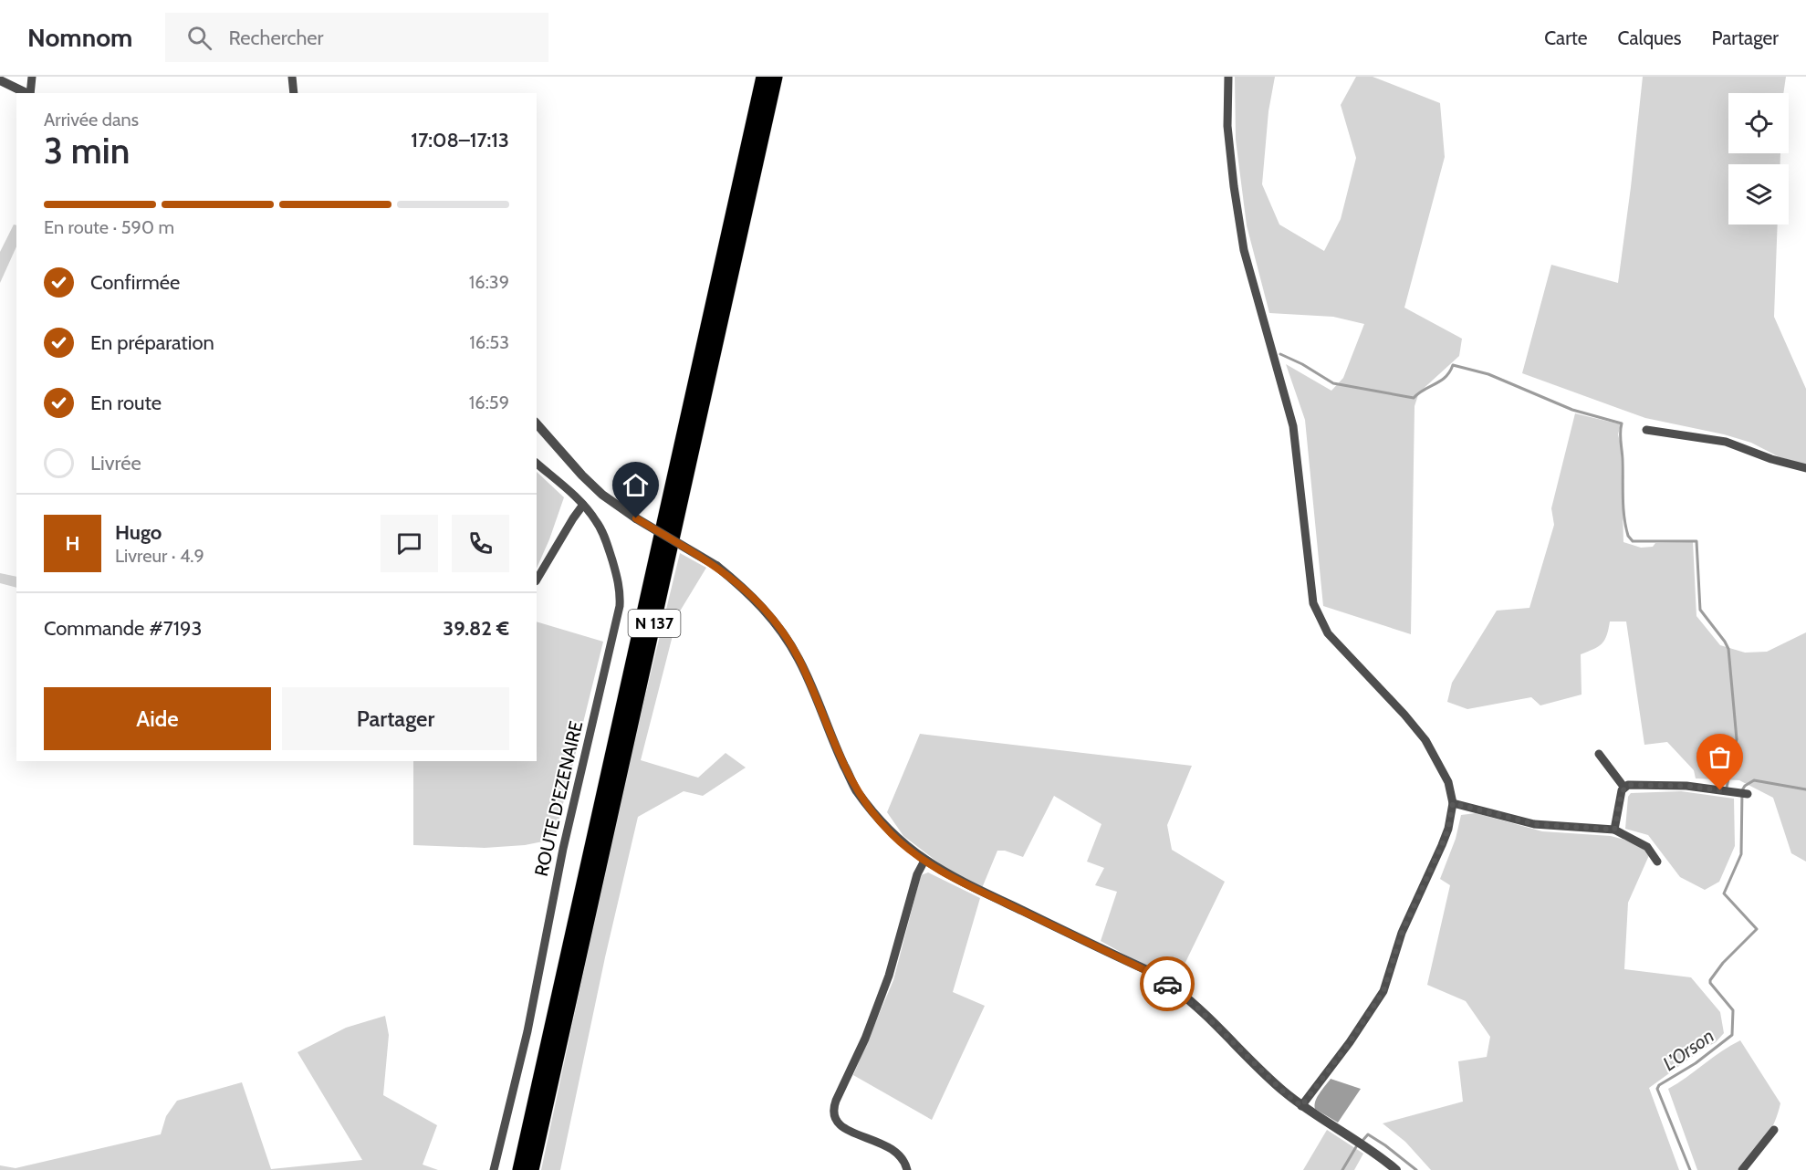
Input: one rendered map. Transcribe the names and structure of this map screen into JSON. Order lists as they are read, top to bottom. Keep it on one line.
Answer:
{"streets":{"highway":["N 137"],"street":["ROUTE D'EZENAIRE"]},"water":["L’Orson"],"page":{"header":"Nomnom","search":"Rechercher","nav":["Carte","Calques","Partager"],"heading":["3 min","Arrivée dans","17:08–17:13"],"panel":["Hugo","Livreur · 4.9","Commande #7193","39.82 €"],"bar":"En route · 590 m","list":[["Confirmée","16:39"],["En préparation","16:53"],["En route","16:59"],"Livrée"],"round":"H","buttons":["Aide","Partager"]}}
